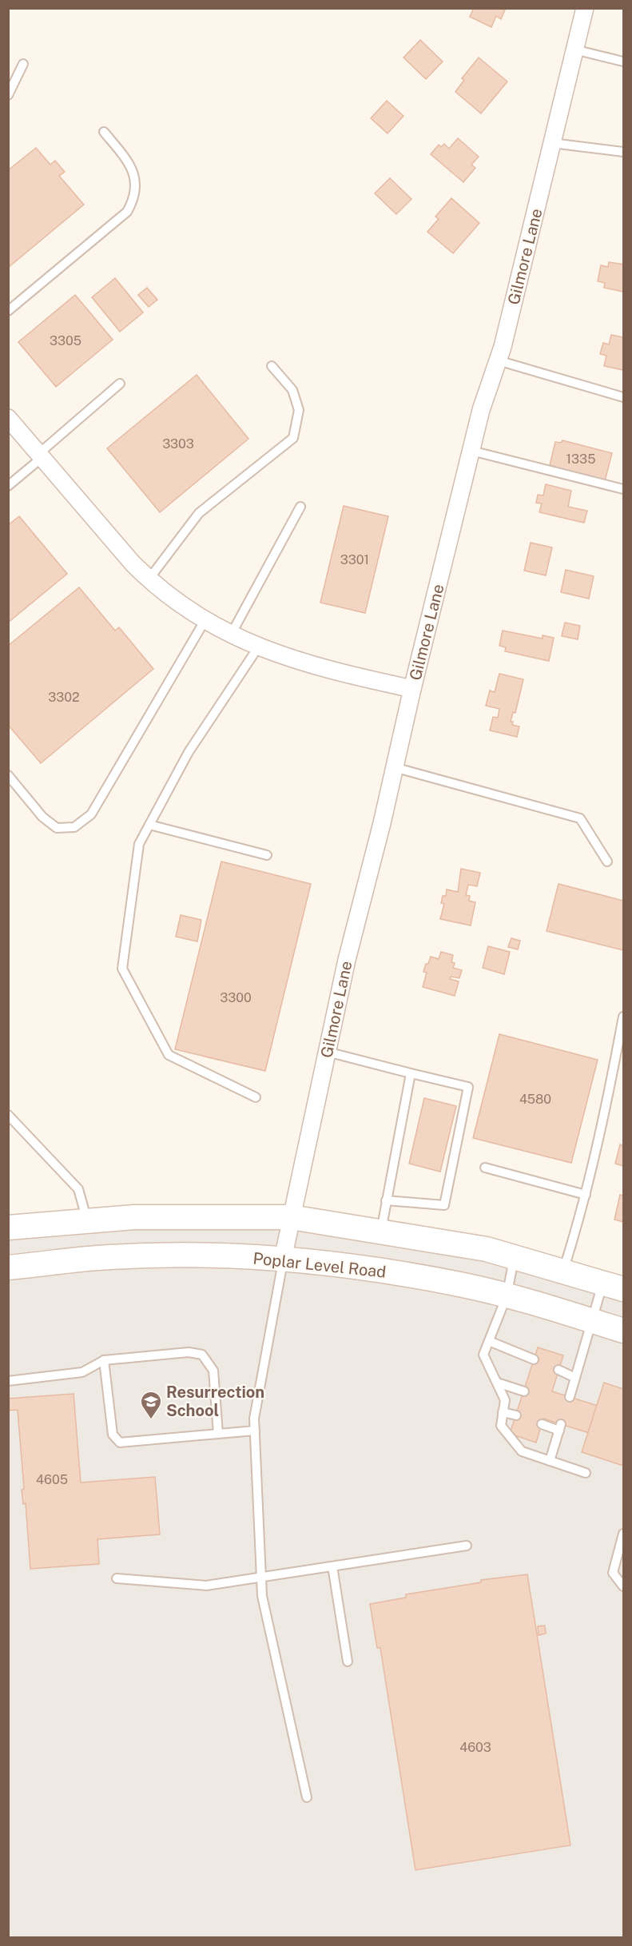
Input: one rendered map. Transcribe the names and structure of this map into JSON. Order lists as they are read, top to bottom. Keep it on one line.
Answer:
{"streets":{"main road":["Poplar Level Road"],"street":["Gilmore Lane"]},"crossings":[["Gilmore Lane","Poplar Level Road"]],"places":{"school or university":["Resurrection School"]},"house_numbers":["3305","3303","1335","3301","3302","3300","4580","4605","4603"]}
